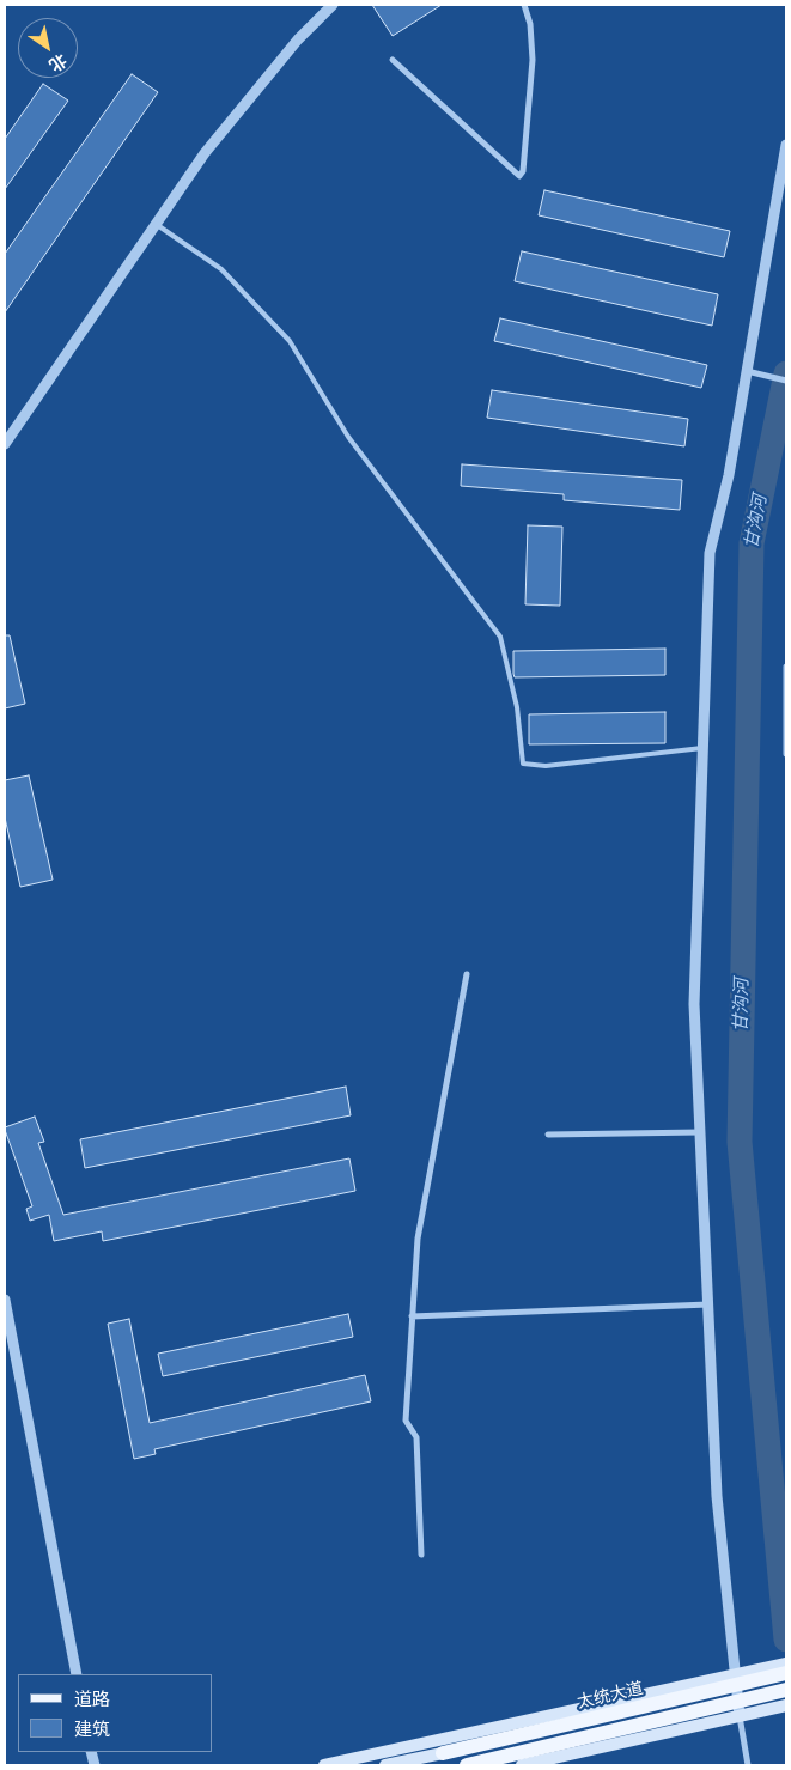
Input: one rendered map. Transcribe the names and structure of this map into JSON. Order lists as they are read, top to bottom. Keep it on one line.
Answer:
{"streets":{"main road":["太统大道"]},"water":["甘沟河"],"legend":["道路","建筑"],"north":"bottom right"}
